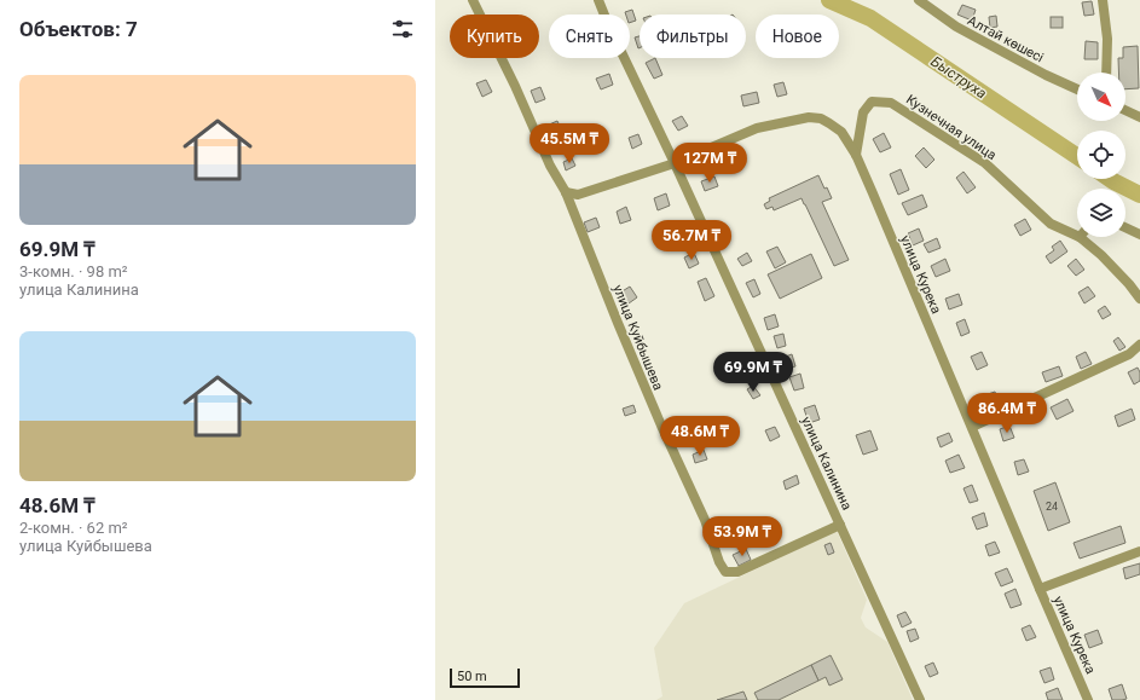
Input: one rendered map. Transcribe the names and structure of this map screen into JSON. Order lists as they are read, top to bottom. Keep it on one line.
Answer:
{"streets":{"street":["Алтай көшесі","Кузнечная улица","улица Курека","улица Куйбышева","улица Калинина"]},"crossings":[["Кузнечная улица","улица Курека"],["улица Курека","улица Куйбышева"],["улица Курека","улица Калинина"],["улица Куйбышева","улица Калинина"]],"water":["Быструха"],"house_numbers":["24"],"scale_bar":"50 m","north":"bottom right","page":{"heading":"Объектов: 7","chip":["Купить","Снять","Фильтры","Новое"],"list":[{"name":"69.9M ₸","note":"3-комн. · 98 m² · улица Калинина"},{"name":"48.6M ₸","note":"2-комн. · 62 m² · улица Куйбышева"}],"price":["45.5M ₸","127M ₸","56.7M ₸","69.9M ₸","86.4M ₸","48.6M ₸","53.9M ₸"],"scale":"50 m"}}
